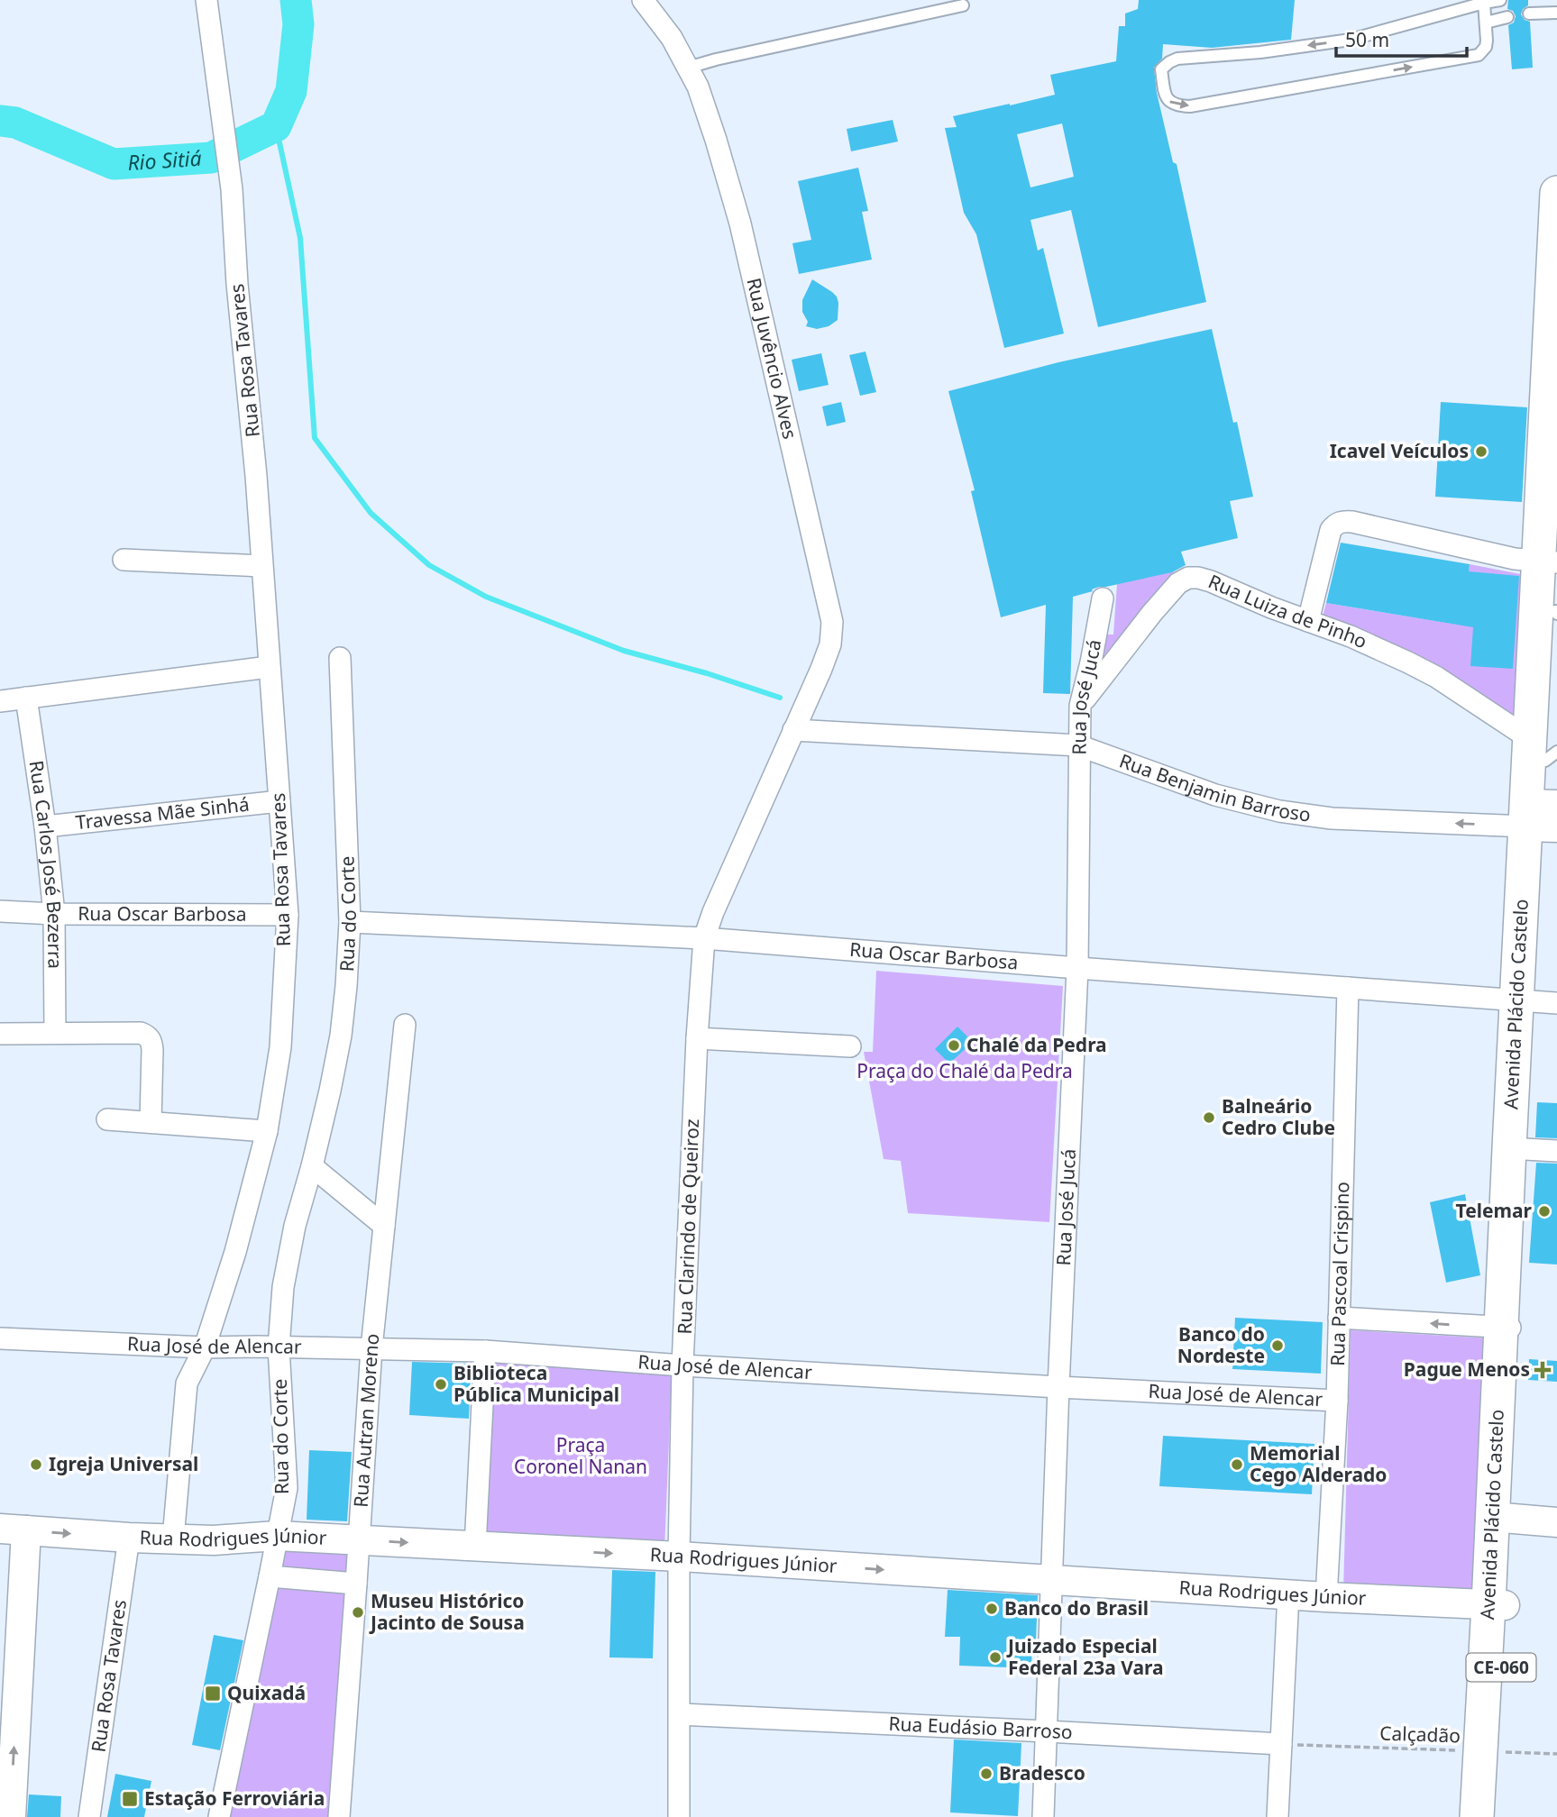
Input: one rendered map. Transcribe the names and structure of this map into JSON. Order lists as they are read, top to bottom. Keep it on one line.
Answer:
{"streets":{"main road":["Avenida Plácido Castelo","Rua Rodrigues Júnior","CE-060"],"street":["Rua Juvêncio Alves","Rua Rosa Tavares","Rua Luiza de Pinho","Rua José Jucá","Rua Benjamin Barroso","Travessa Mãe Sinhá","Rua Carlos José Bezerra","Rua Oscar Barbosa","Rua do Corte","Rua Clarindo de Queiroz","Rua Pascoal Crispino","Rua José de Alencar","Rua Autran Moreno","Rua Eudásio Barroso"],"path":["Calçadão"]},"crossings":[["Rua Juvêncio Alves","Rua Benjamin Barroso"],["Rua Juvêncio Alves","Rua Clarindo de Queiroz"],["Rua Rosa Tavares","Travessa Mãe Sinhá"],["Rua Rosa Tavares","Rua Oscar Barbosa"],["Rua Rosa Tavares","Rua José de Alencar"],["Rua Rosa Tavares","Rua Rodrigues Júnior"],["Rua Luiza de Pinho","Rua José Jucá"],["Rua Luiza de Pinho","Avenida Plácido Castelo"],["Rua José Jucá","Rua Benjamin Barroso"],["Rua José Jucá","Rua Oscar Barbosa"],["Rua José Jucá","Rua José de Alencar"],["Rua José Jucá","Rua Rodrigues Júnior"],["Rua José Jucá","Rua Eudásio Barroso"],["Rua Benjamin Barroso","Avenida Plácido Castelo"],["Rua Benjamin Barroso","Rua Clarindo de Queiroz"],["Travessa Mãe Sinhá","Rua Carlos José Bezerra"],["Rua Carlos José Bezerra","Rua Oscar Barbosa"],["Rua Oscar Barbosa","Rua do Corte"],["Rua Oscar Barbosa","Avenida Plácido Castelo"],["Rua Oscar Barbosa","Rua Clarindo de Queiroz"],["Rua Oscar Barbosa","Rua Pascoal Crispino"],["Rua do Corte","Rua José de Alencar"],["Rua do Corte","Rua Rodrigues Júnior"],["Avenida Plácido Castelo","Rua Rodrigues Júnior"],["Avenida Plácido Castelo","Calçadão"],["Rua Clarindo de Queiroz","Rua José de Alencar"],["Rua Clarindo de Queiroz","Rua Rodrigues Júnior"],["Rua Clarindo de Queiroz","Rua Eudásio Barroso"],["Rua Pascoal Crispino","Rua José de Alencar"],["Rua Pascoal Crispino","Rua Rodrigues Júnior"],["Rua José de Alencar","Rua Autran Moreno"],["Rua Autran Moreno","Rua Rodrigues Júnior"],["Rua Eudásio Barroso","Calçadão"]],"one_way":["Rua Benjamin Barroso","Rua Rodrigues Júnior"],"water":["Rio Sitiá"],"parks":["Praça do Chalé da Pedra","Praça Coronel Nanan"],"places":{"other":["Icavel Veículos","Chalé da Pedra","Balneário Cedro Clube","Telemar","Banco do Nordeste","Biblioteca Pública Municipal","Igreja Universal","Memorial Cego Alderado","Banco do Brasil","Museu Histórico Jacinto de Sousa","Juizado Especial Federal 23a Vara","Bradesco"],"health":["Pague Menos"],"transit":["Quixadá","Estação Ferroviária"]},"scale_bar":"50 m"}
